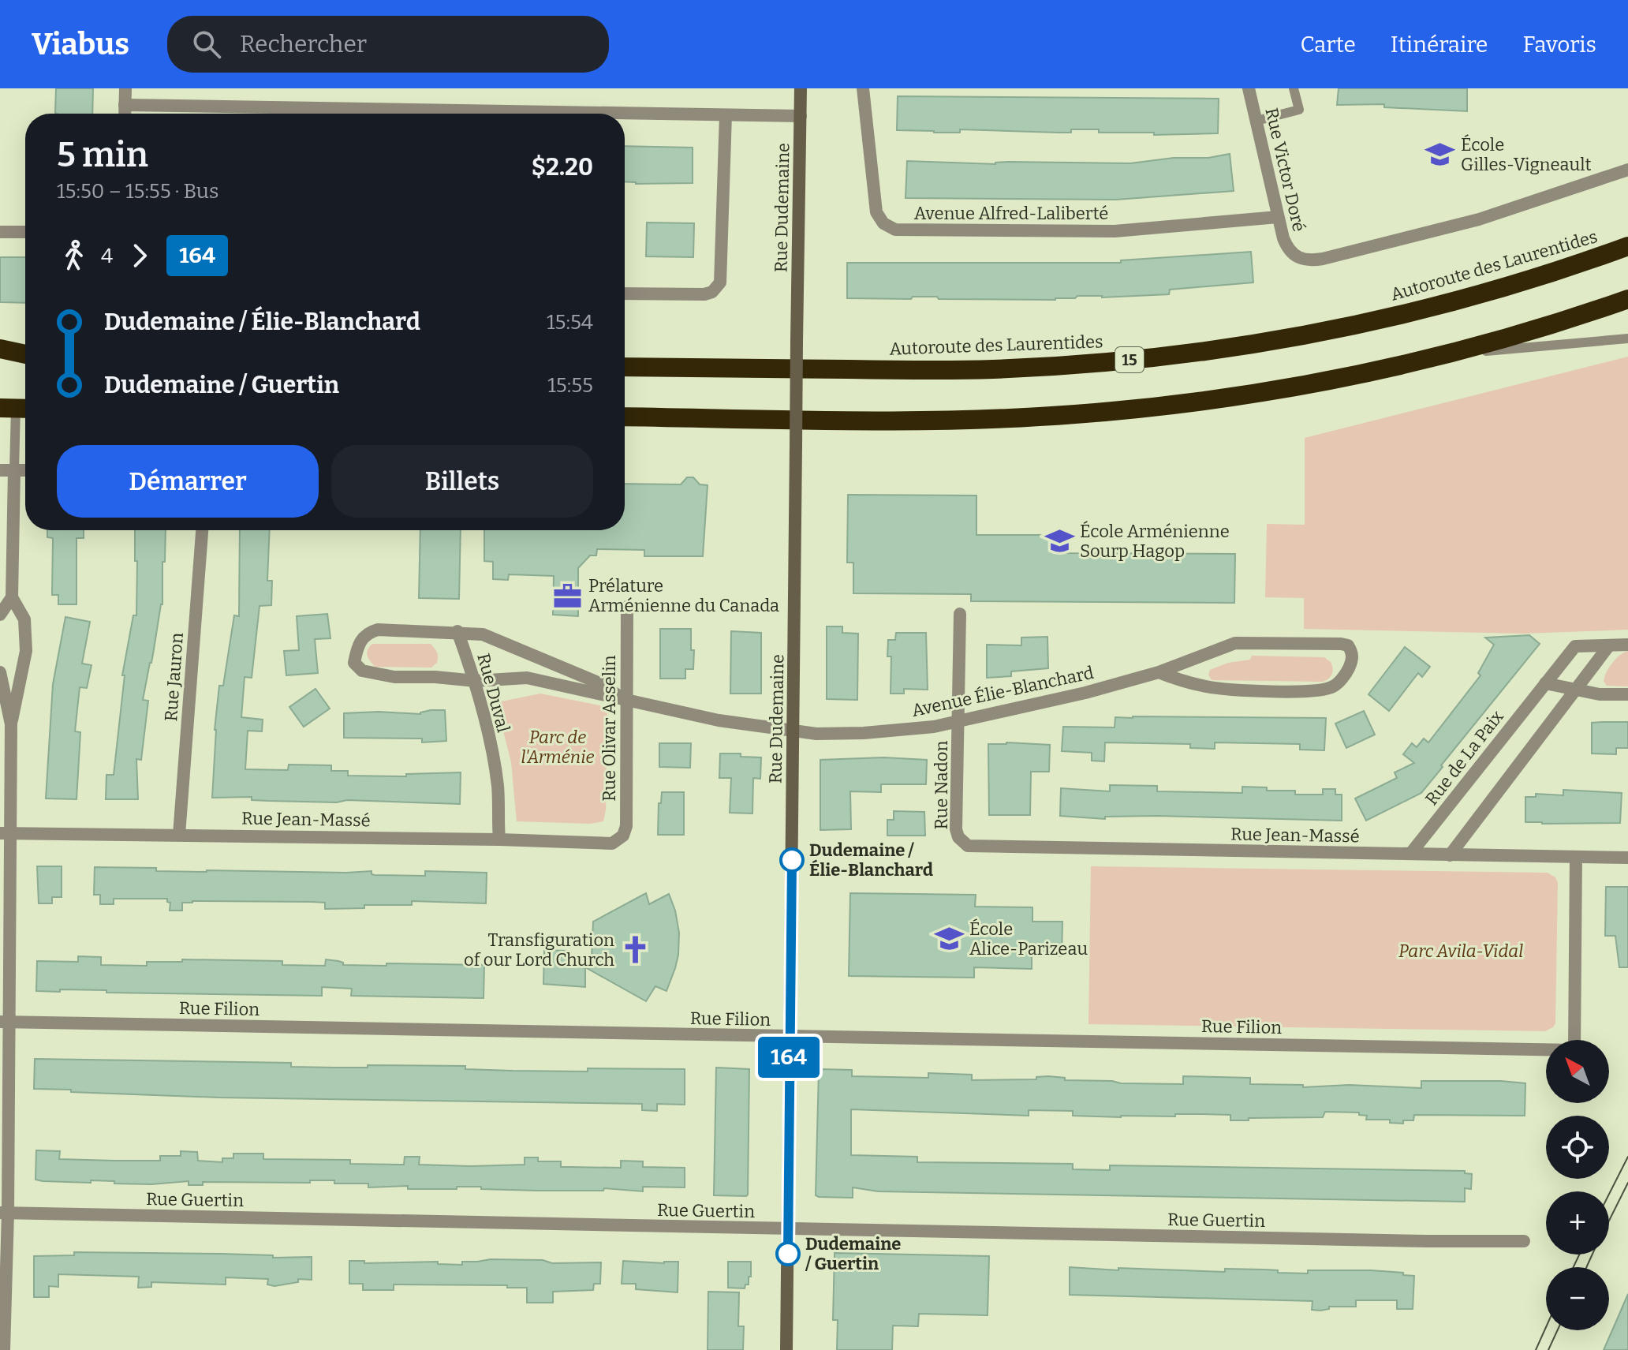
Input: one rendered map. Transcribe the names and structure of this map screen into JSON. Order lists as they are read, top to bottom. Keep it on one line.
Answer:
{"streets":{"highway":["Autoroute des Laurentides","15"],"street":["Rue Victor Doré","Rue Dudemaine","Avenue Alfred-Laliberté","Rue Jauron","Avenue Élie-Blanchard","Rue Duval","Rue Olivar Asselin","Rue de La Paix","Rue Nadon","Rue Jean-Massé","Rue Filion","Rue Guertin"]},"crossings":[["Rue Victor Doré","Avenue Alfred-Laliberté"],["Rue Dudemaine","Avenue Élie-Blanchard"],["Rue Dudemaine","Rue Filion"],["Rue Dudemaine","Rue Guertin"],["Rue Jauron","Rue Jean-Massé"],["Avenue Élie-Blanchard","Rue Duval"],["Avenue Élie-Blanchard","Rue Olivar Asselin"],["Avenue Élie-Blanchard","Rue Nadon"],["Rue Duval","Rue Jean-Massé"],["Rue Olivar Asselin","Rue Jean-Massé"],["Rue de La Paix","Rue Jean-Massé"],["Rue Nadon","Rue Jean-Massé"]],"parks":["Parc de l'Arménie","Parc Avila-Vidal"],"places":{"school or university":["École Gilles-Vigneault","École Arménienne Sourp Hagop","École Alice-Parizeau"],"office":["Prélature Arménienne du Canada"],"other":["Dudemaine / Élie-Blanchard","Dudemaine / Guertin"],"church":["Transfiguration of our Lord Church"]},"lines":["bus line 164"],"north":"top left","page":{"header":"Viabus","search":"Rechercher","nav":["Carte","Itinéraire","Favoris"],"on_map":"164","heading":["5 min","15:50 – 15:55 · Bus","$2.20"],"legs":["4","164"],"list":[{"name":"Dudemaine / Élie-Blanchard","value":"15:54"},{"name":"Dudemaine / Guertin","value":"15:55"}],"buttons":["Démarrer","Billets"],"map_buttons":["+","−"]}}
